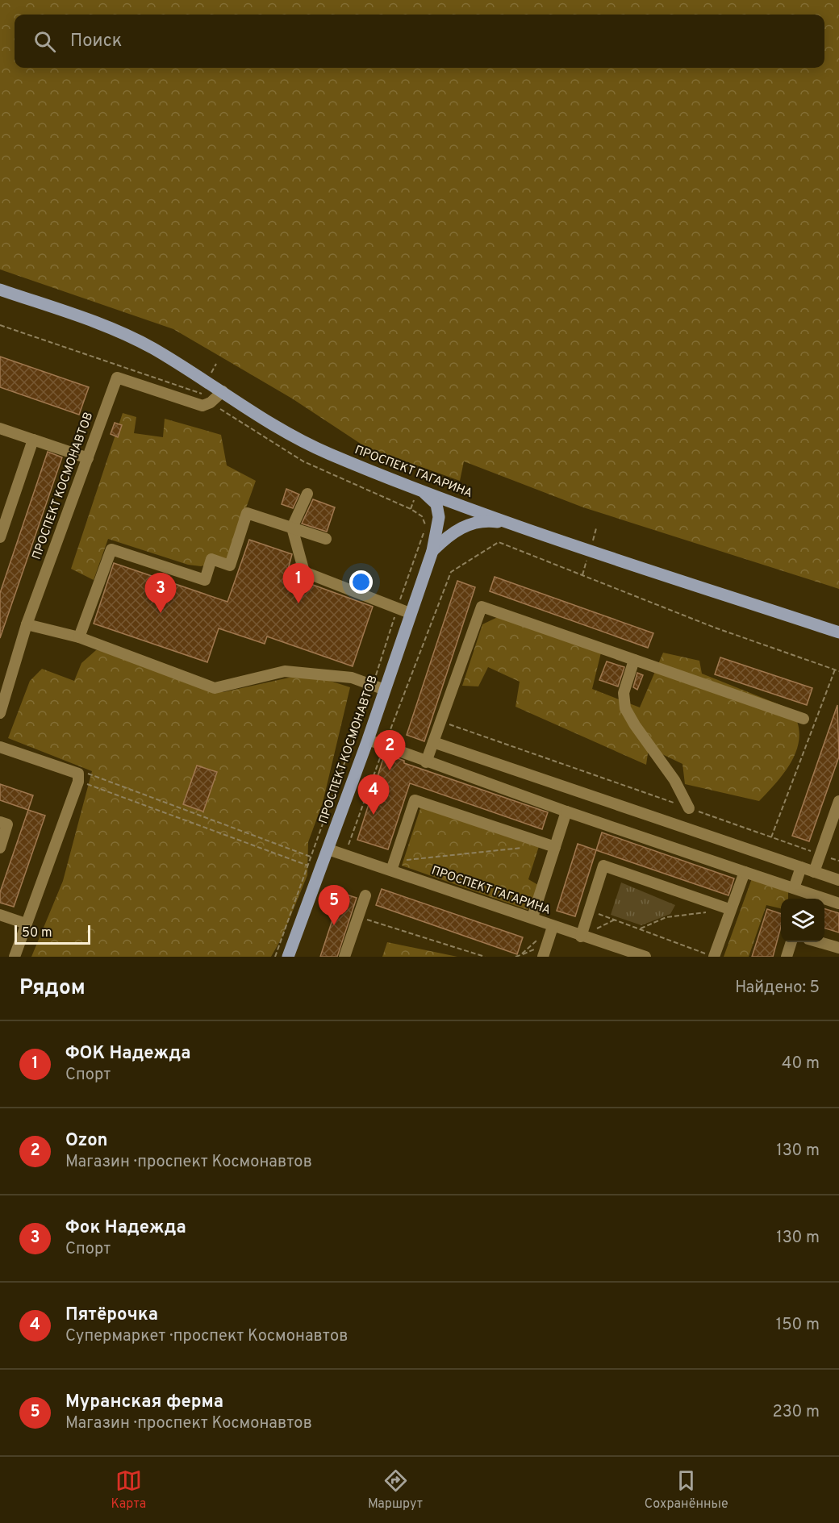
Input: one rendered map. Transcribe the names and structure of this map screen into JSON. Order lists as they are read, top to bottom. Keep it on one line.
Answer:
{"streets":{"main road":["ПРОСПЕКТ ГАГАРИНА","ПРОСПЕКТ КОСМОНАВТОВ"]},"crossings":[["ПРОСПЕКТ ГАГАРИНА","ПРОСПЕКТ КОСМОНАВТОВ"]],"scale_bar":"50 m","page":{"search":"Поиск","pins":["1","3","2","4","5"],"scale":"50 m","heading":["Рядом","Найдено: 5"],"list":[{"mark":"1","name":"ФОК Надежда","note":"Спорт","value":"40 m"},{"mark":"2","name":"Ozon","note":"Магазин · проспект Космонавтов","value":"130 m"},{"mark":"3","name":"Фок Надежда","note":"Спорт","value":"130 m"},{"mark":"4","name":"Пятёрочка","note":"Супермаркет · проспект Космонавтов","value":"150 m"},{"mark":"5","name":"Муранская ферма","note":"Магазин · проспект Космонавтов","value":"230 m"}],"nav":["Карта","Маршрут","Сохранённые"]}}
